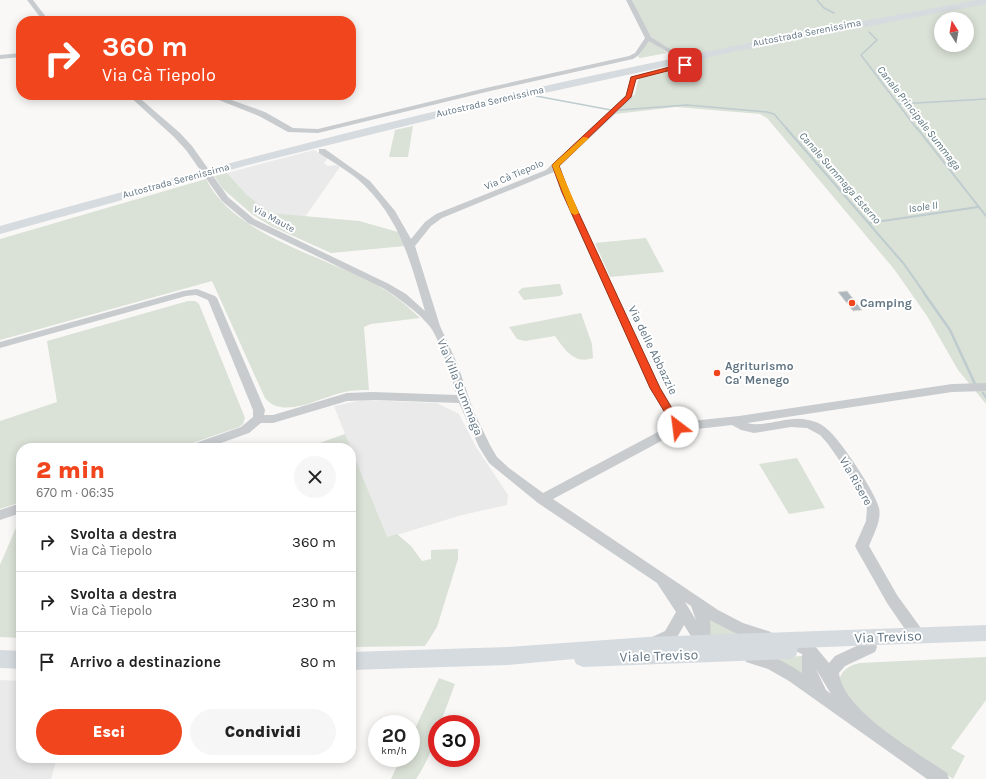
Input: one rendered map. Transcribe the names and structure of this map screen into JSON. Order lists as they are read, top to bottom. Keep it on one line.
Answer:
{"streets":{"highway":["Autostrada Serenissima"],"main road":["Via Treviso","Viale Treviso"],"street":["Via Cà Tiepolo","Via Maute","Via delle Abbazzie","Via Villa Summaga","Via Risere"]},"crossings":[["Via Cà Tiepolo","Via delle Abbazzie"],["Via Cà Tiepolo","Via Villa Summaga"],["Via Maute","Via Villa Summaga"],["Via delle Abbazzie","Via Risere"],["Via Villa Summaga","Via Treviso"],["Via Villa Summaga","Viale Treviso"],["Via Risere","Via Treviso"],["Via Treviso","Viale Treviso"]],"water":["Canale Principale Summaga","Canale Summaga Esterno","Isole II"],"places":["Camping","Agriturismo Ca' Menego"],"north":"top","page":{"turn":["360 m","Via Cà Tiepolo"],"heading":["2 min","670 m · 06:35"],"list":[{"name":"Svolta a destra","note":"Via Cà Tiepolo","value":"360 m"},{"name":"Svolta a destra","note":"Via Cà Tiepolo","value":"230 m"},{"name":"Arrivo a destinazione","value":"80 m"}],"buttons":["Esci","Condividi"],"speed":"20 km/h","limit":"30"}}
